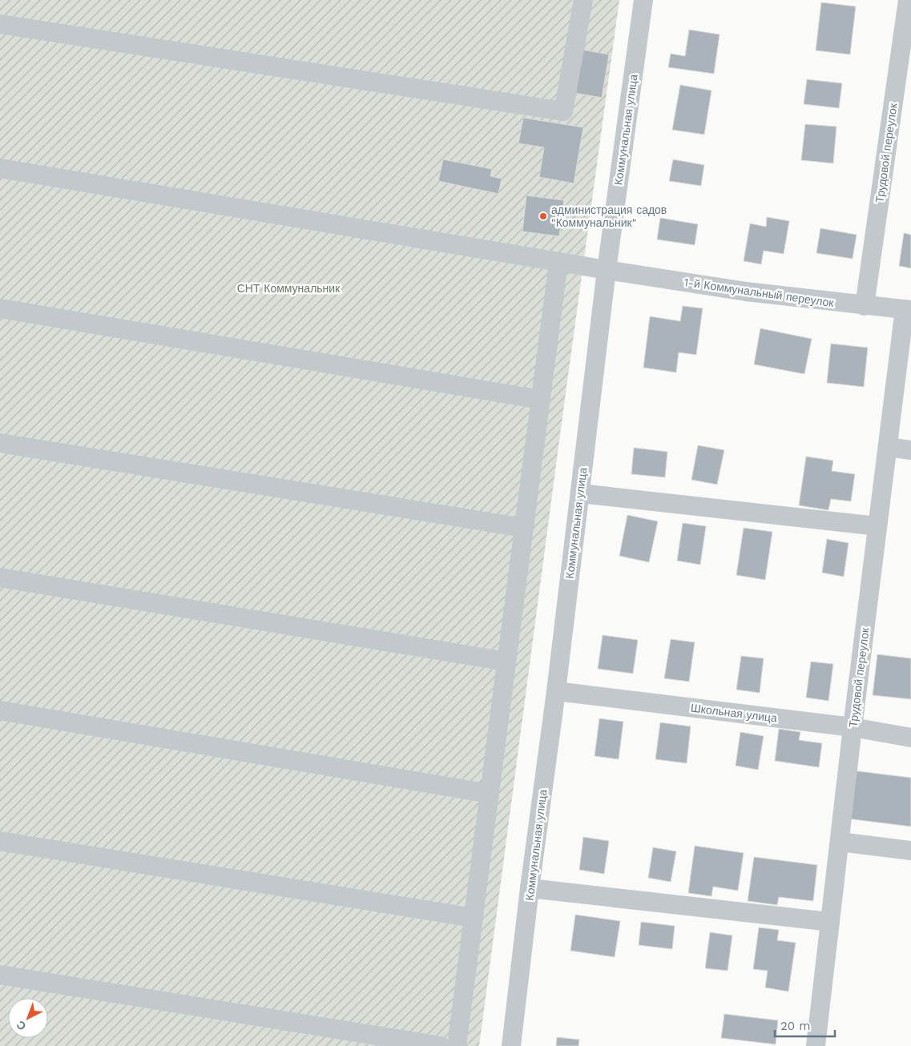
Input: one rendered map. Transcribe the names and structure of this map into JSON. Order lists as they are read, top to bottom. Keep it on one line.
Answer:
{"streets":{"street":["Коммунальная улица","Трудовой переулок","1-й Коммунальный переулок","Школьная улица"]},"crossings":[["Коммунальная улица","1-й Коммунальный переулок"],["Коммунальная улица","Школьная улица"],["Трудовой переулок","1-й Коммунальный переулок"],["Трудовой переулок","Школьная улица"]],"parks":["СНТ Коммунальник"],"places":["администрация садов \"Коммунальник\""],"scale_bar":"20 m","north":"bottom left"}
